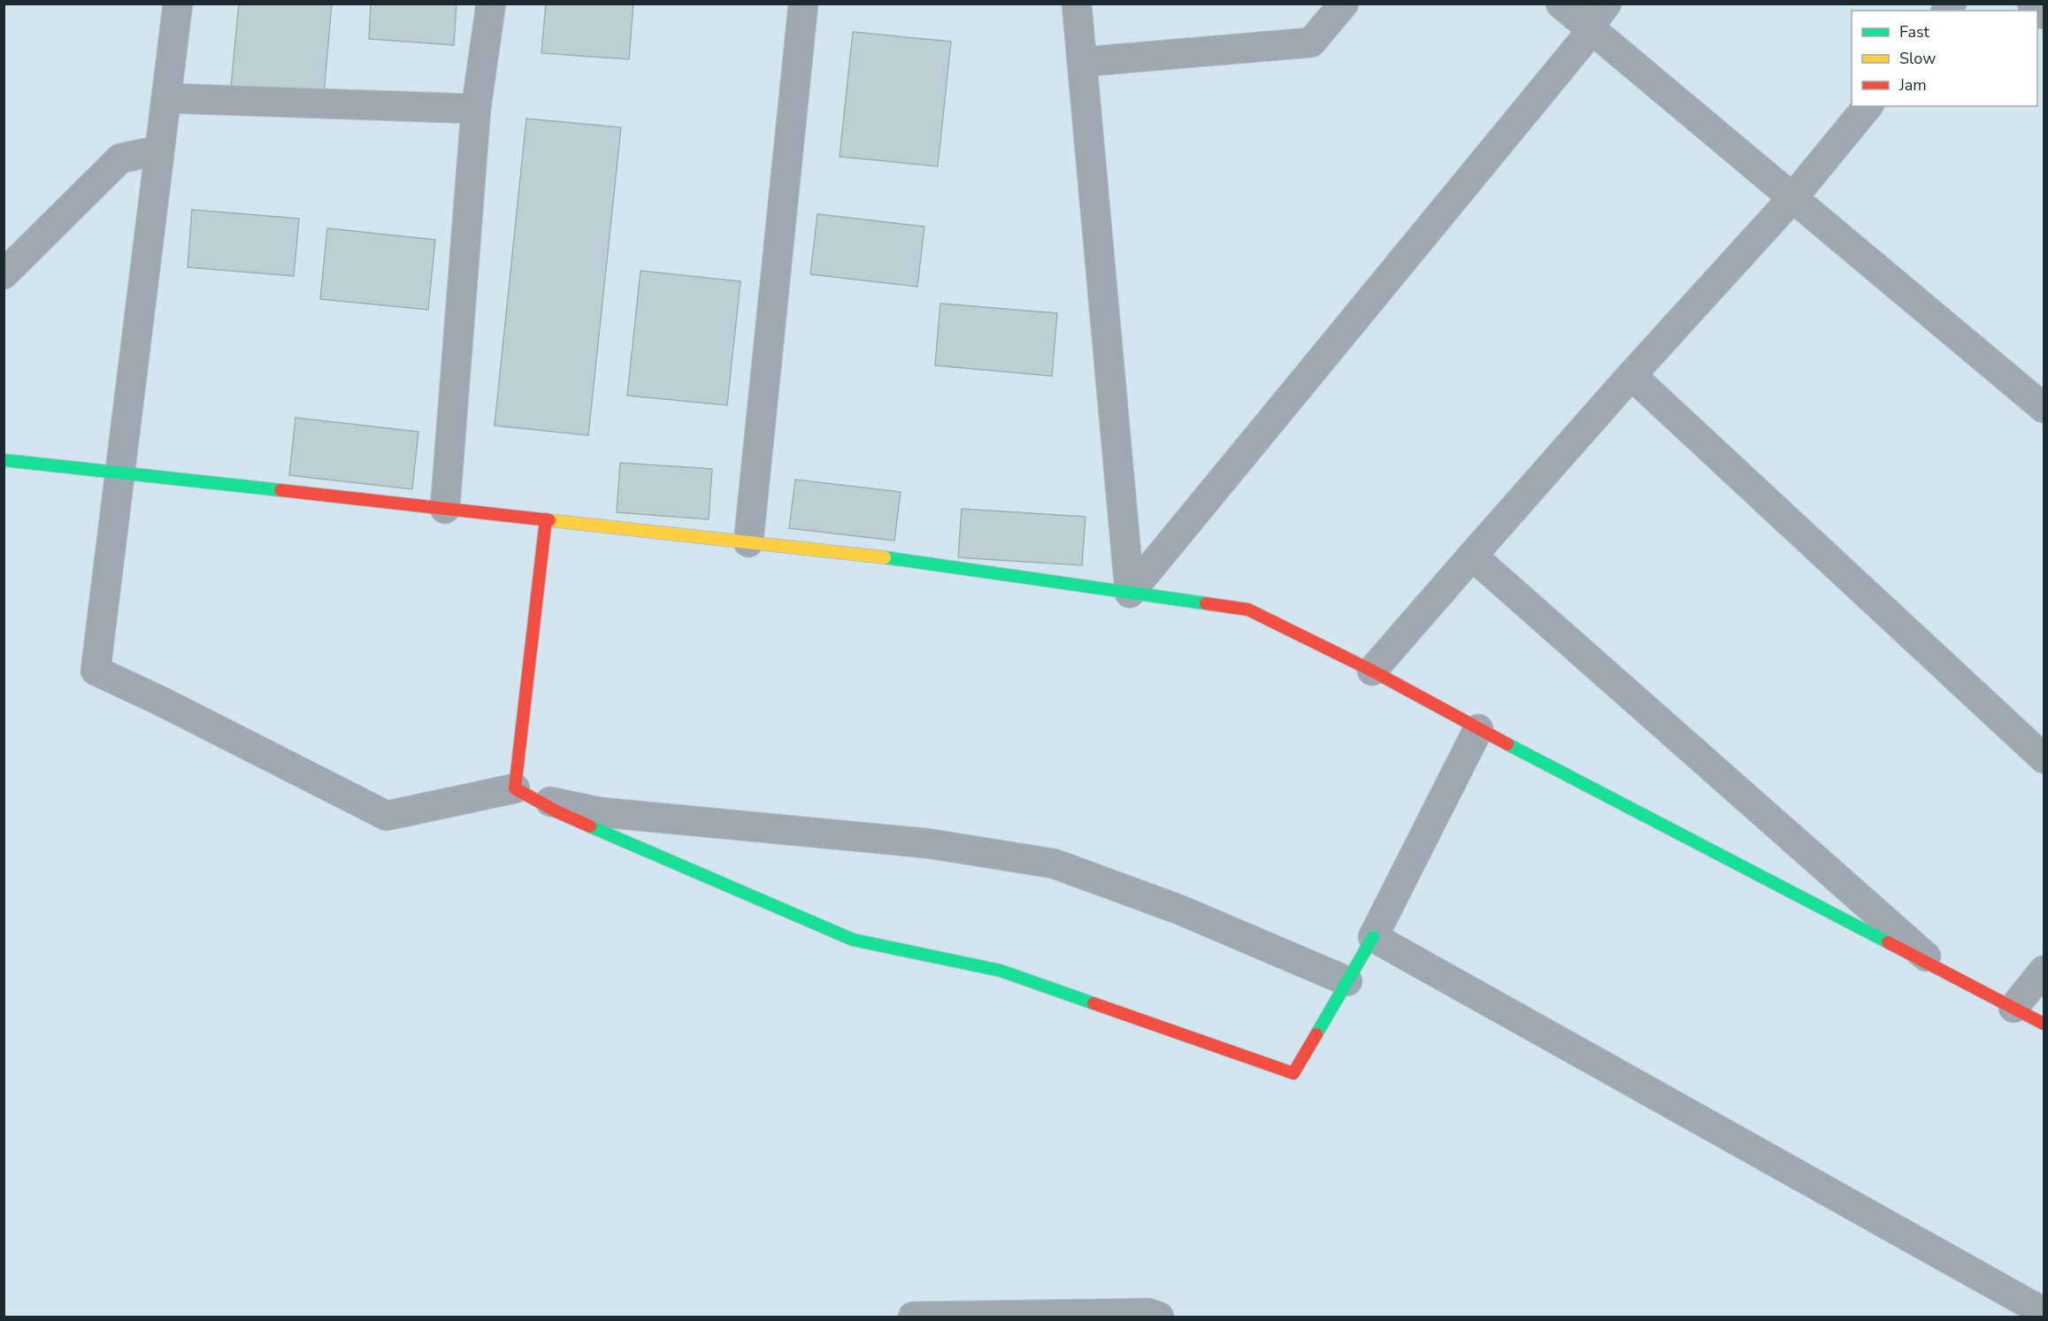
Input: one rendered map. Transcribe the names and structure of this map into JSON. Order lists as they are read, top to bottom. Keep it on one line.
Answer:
{"legend":["Fast","Slow","Jam"]}
